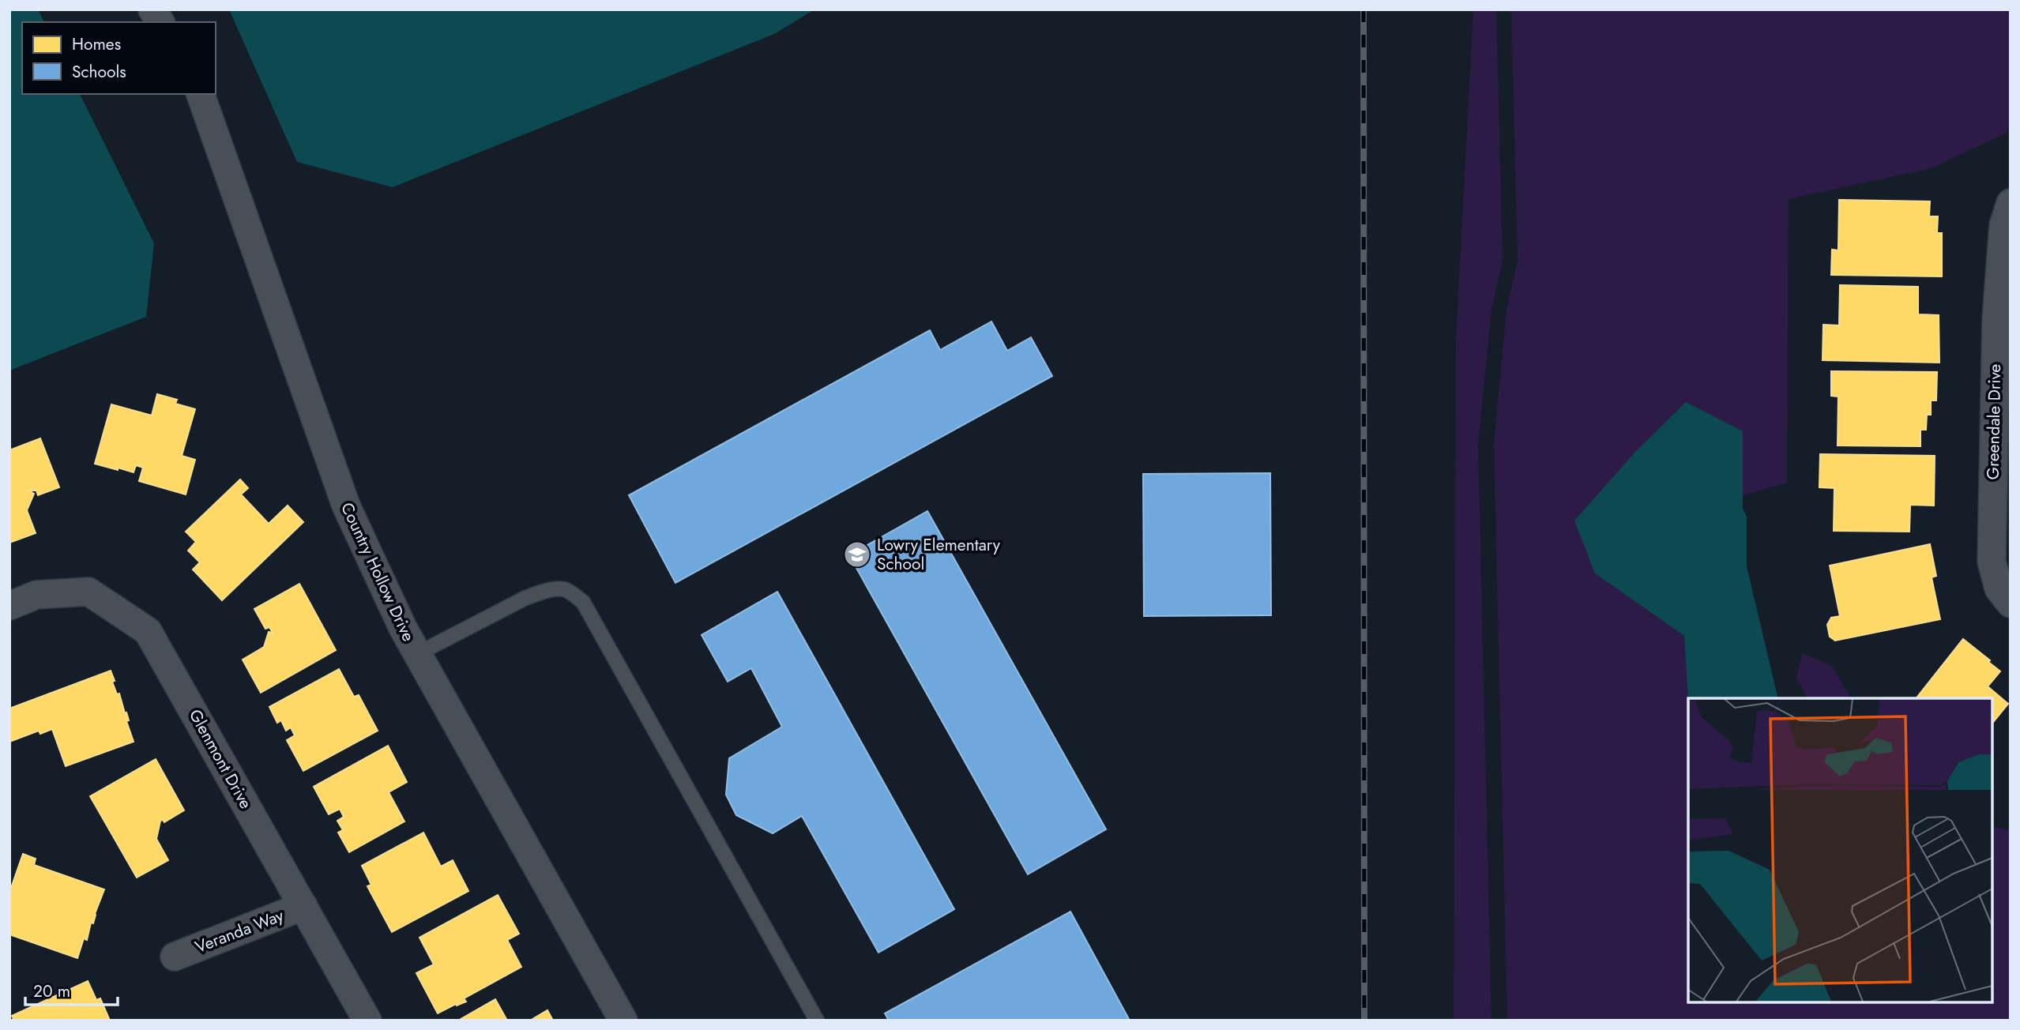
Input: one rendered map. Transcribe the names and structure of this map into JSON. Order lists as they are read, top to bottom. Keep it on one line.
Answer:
{"streets":{"street":["Greendale Drive","Country Hollow Drive","Glenmont Drive","Veranda Way"]},"crossings":[["Glenmont Drive","Veranda Way"]],"places":{"school or university":["Lowry Elementary School"]},"legend":["Homes","Schools"],"scale_bar":"20 m"}
